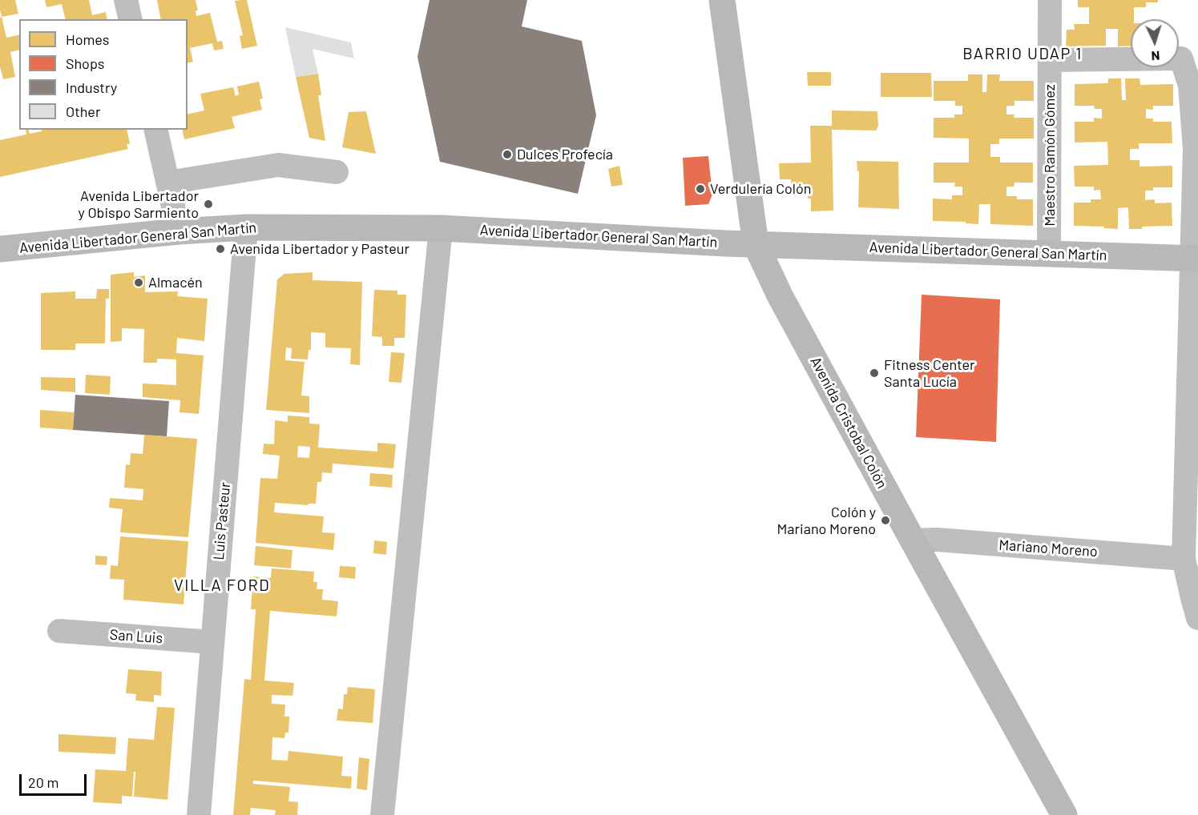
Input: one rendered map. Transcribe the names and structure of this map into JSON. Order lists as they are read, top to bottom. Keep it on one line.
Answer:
{"streets":{"main road":["Avenida Libertador General San Martín","Avenida Cristobal Colón"],"street":["Maestro Ramón Gómez","Luis Pasteur","Mariano Moreno","San Luis"]},"crossings":[["Maestro Ramón Gómez","Avenida Libertador General San Martín"],["Avenida Libertador General San Martín","Avenida Cristobal Colón"],["Avenida Libertador General San Martín","Luis Pasteur"],["Avenida Cristobal Colón","Mariano Moreno"],["Luis Pasteur","San Luis"]],"districts":["BARRIO UDAP 1","VILLA FORD"],"places":["Dulces Profecía","Verdulería Colón","Avenida Libertador y Obispo Sarmiento","Avenida Libertador y Pasteur","Almacén","Fitness Center Santa Lucía","Colón y Mariano Moreno"],"legend":["Homes","Shops","Industry","Other"],"scale_bar":"20 m","north":"bottom"}
